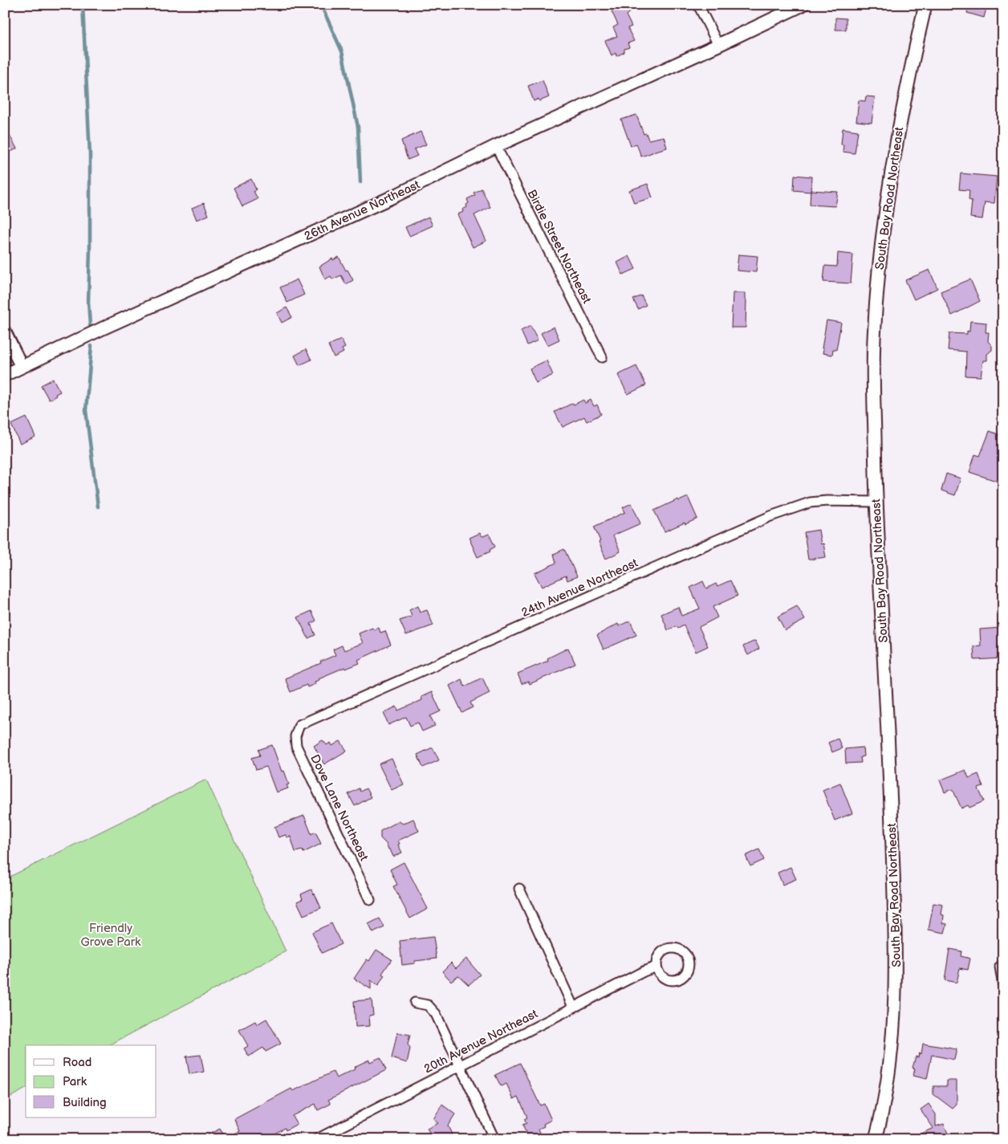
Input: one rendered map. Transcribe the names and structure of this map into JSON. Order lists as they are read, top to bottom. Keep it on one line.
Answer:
{"streets":{"street":["South Bay Road Northeast","26th Avenue Northeast","Birdie Street Northeast","24th Avenue Northeast","Dove Lane Northeast","20th Avenue Northeast"]},"crossings":[["South Bay Road Northeast","24th Avenue Northeast"],["26th Avenue Northeast","Birdie Street Northeast"],["24th Avenue Northeast","Dove Lane Northeast"]],"parks":["Friendly Grove Park"],"legend":["Road","Park","Building"]}
